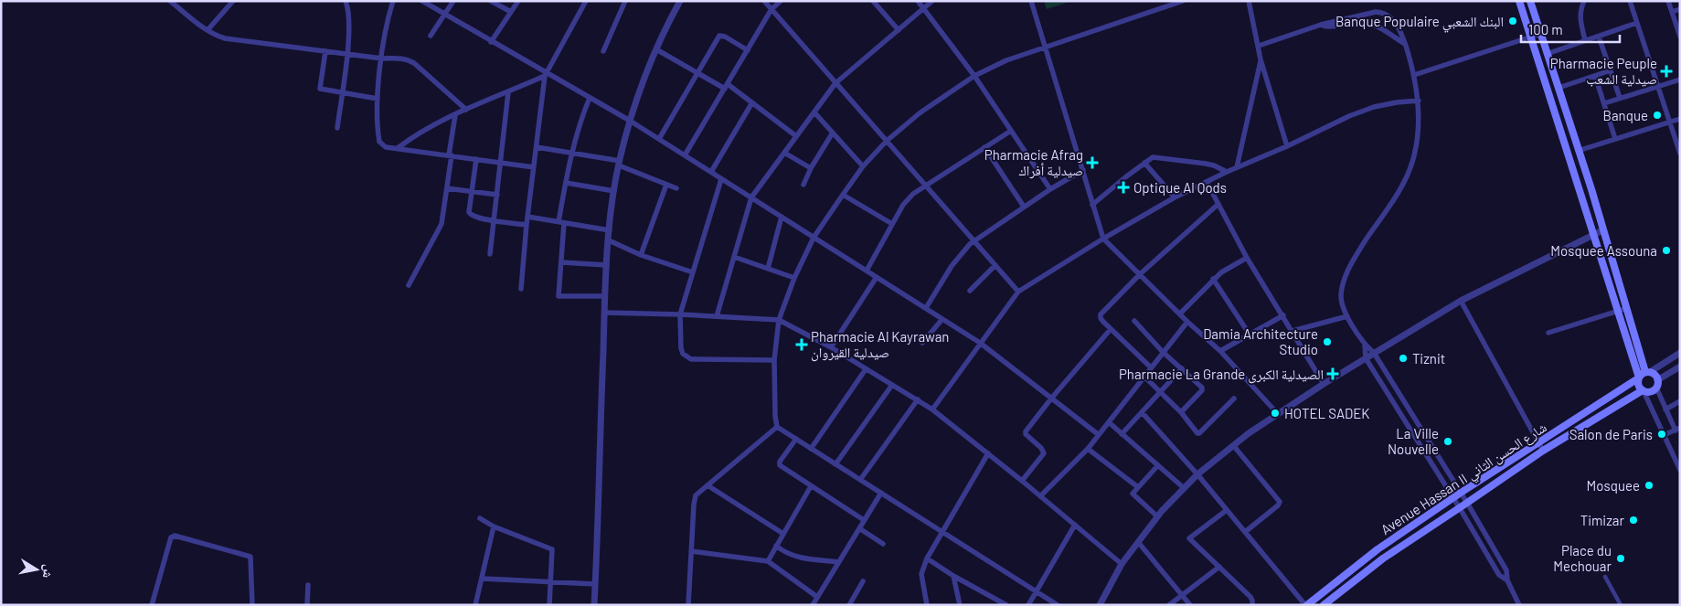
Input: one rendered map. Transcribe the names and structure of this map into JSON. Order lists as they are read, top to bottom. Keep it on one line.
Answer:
{"streets":{"main road":["Avenue Hassan II شارع الحسن الثاني"]},"places":{"other":["Banque Populaire البنك الشعبي","Banque","Mosquee Assouna","Damia Architecture Studio","Tiznit","HOTEL SADEK","Salon de Paris","La Ville Nouvelle","Mosquee","Timizar","Place du Mechouar"],"health":["Pharmacie Peuple صيدلية الشعب","Pharmacie Afrag صيدلية أفراك","Optique Al Qods","Pharmacie Al Kayrawan صيدلية القيروان","Pharmacie La Grande الصيدلية الكبرى"]},"scale_bar":"100 m","north":"right"}
